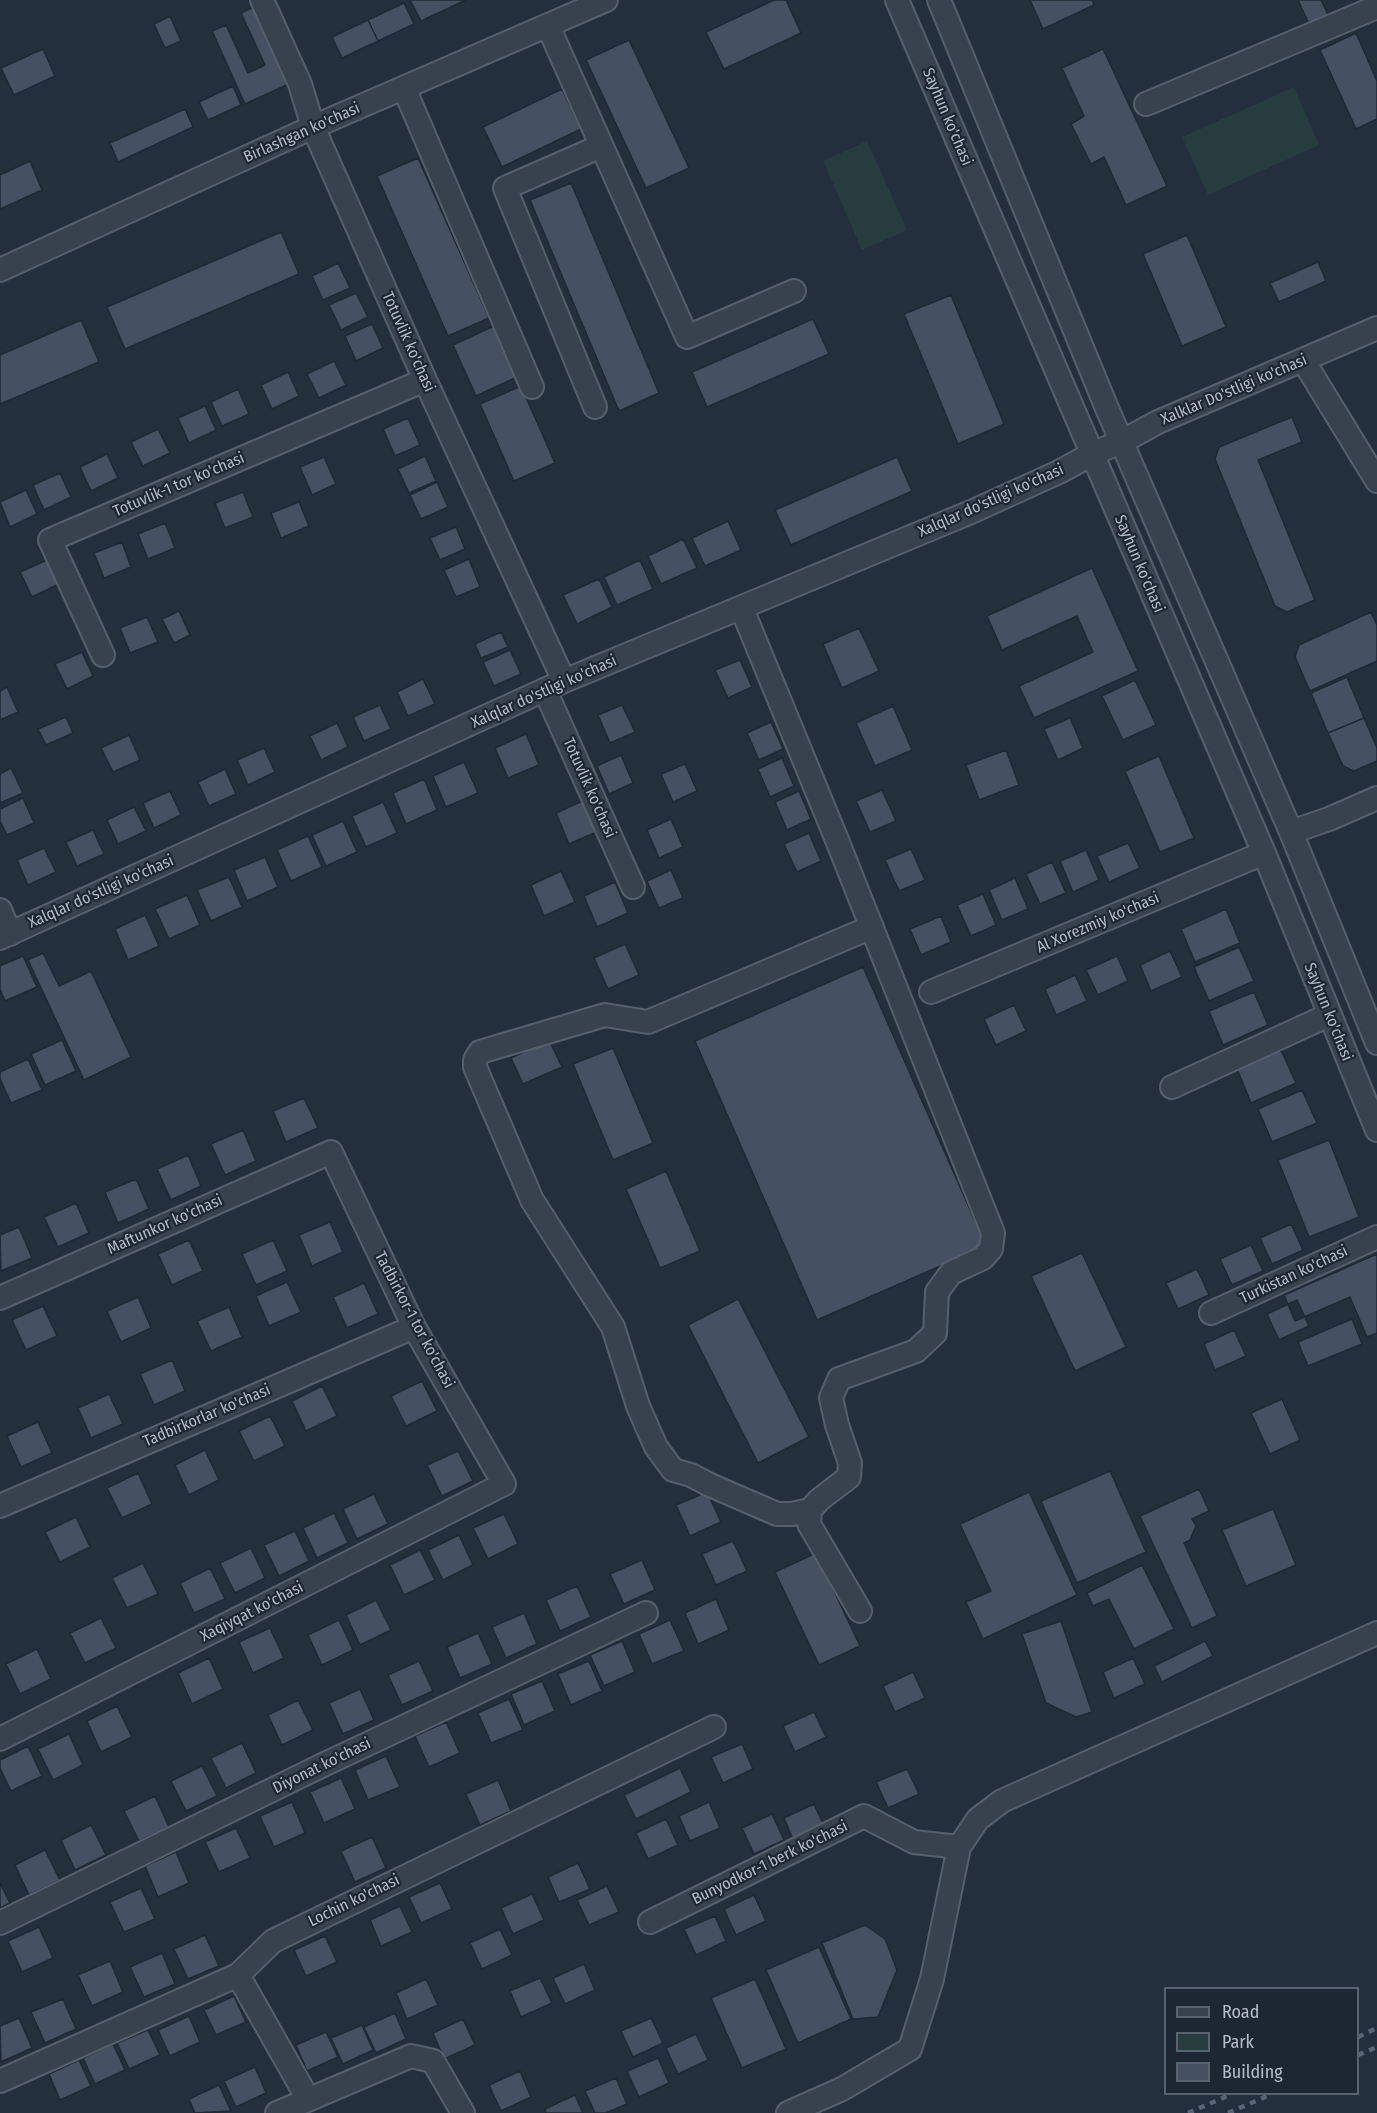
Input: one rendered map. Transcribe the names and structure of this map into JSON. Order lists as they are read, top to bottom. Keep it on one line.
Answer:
{"streets":{"street":["Sayhun ko'chasi","Birlashgan ko'chasi","Totuvlik ko'chasi","Xalklar Do'stligi ko'chasi","Totuvlik-1 tor ko'chasi","Xalqlar do'stligi ko'chasi","Al Xorezmiy ko'chasi","Maftunkor ko'chasi","Turkistan ko'chasi","Tadbirkor-1 tor ko'chasi","Tadbirkorlar ko'chasi","Xaqiyqat ko'chasi","Diyonat ko'chasi","Bunyodkor-1 berk ko'chasi","Lochin ko'chasi"]},"crossings":[["Sayhun ko'chasi","Xalklar Do'stligi ko'chasi"],["Sayhun ko'chasi","Xalqlar do'stligi ko'chasi"],["Sayhun ko'chasi","Al Xorezmiy ko'chasi"],["Birlashgan ko'chasi","Totuvlik ko'chasi"],["Totuvlik ko'chasi","Totuvlik-1 tor ko'chasi"],["Totuvlik ko'chasi","Xalqlar do'stligi ko'chasi"],["Xalklar Do'stligi ko'chasi","Xalqlar do'stligi ko'chasi"],["Maftunkor ko'chasi","Tadbirkor-1 tor ko'chasi"],["Tadbirkor-1 tor ko'chasi","Tadbirkorlar ko'chasi"],["Tadbirkor-1 tor ko'chasi","Xaqiyqat ko'chasi"]],"legend":["Road","Park","Building"]}
